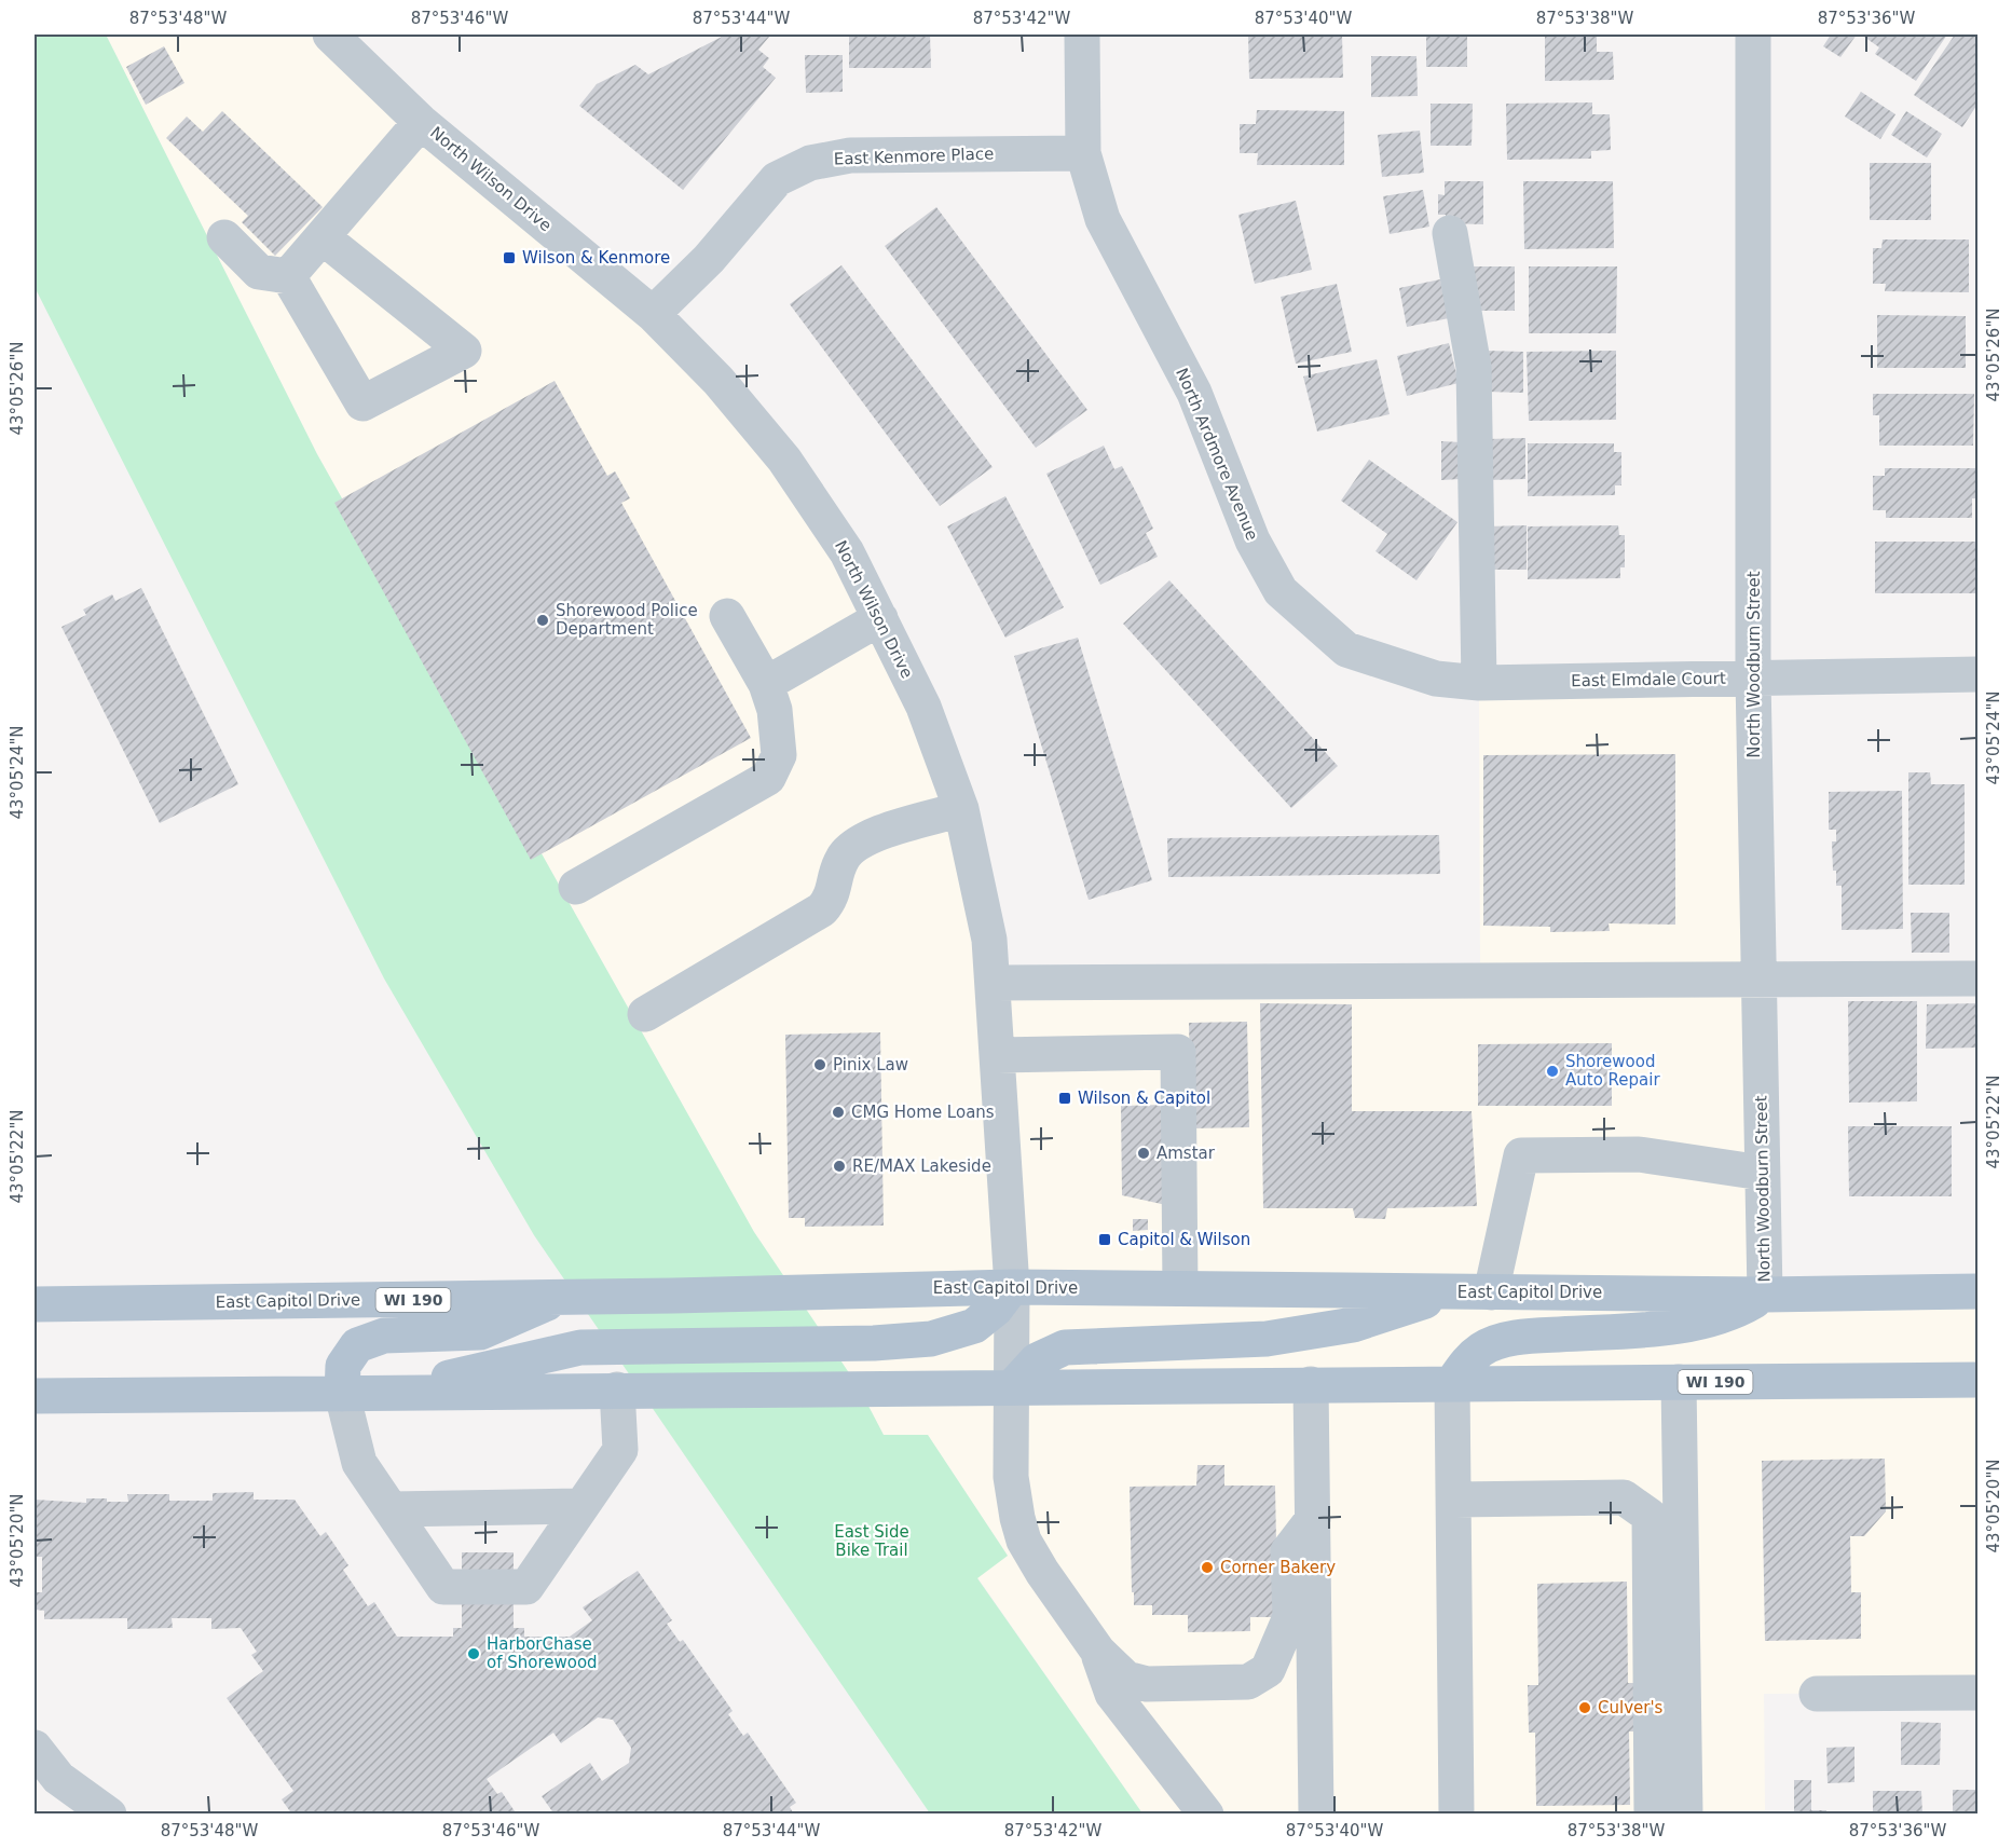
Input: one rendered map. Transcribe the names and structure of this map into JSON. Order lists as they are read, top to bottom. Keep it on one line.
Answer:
{"streets":{"main road":["East Capitol Drive","WI 190"],"street":["East Kenmore Place","North Wilson Drive","North Ardmore Avenue","North Woodburn Street","East Elmdale Court"]},"crossings":[["East Kenmore Place","North Wilson Drive"],["East Kenmore Place","North Ardmore Avenue"],["North Wilson Drive","East Capitol Drive"],["North Wilson Drive","WI 190"],["North Ardmore Avenue","East Elmdale Court"],["North Woodburn Street","East Elmdale Court"],["North Woodburn Street","East Capitol Drive"]],"parks":["East Side Bike Trail"],"places":{"transit":["Wilson & Kenmore","Wilson & Capitol","Capitol & Wilson"],"other":["Shorewood Police Department","Pinix Law","Shorewood Auto Repair","CMG Home Loans","Amstar","RE/MAX Lakeside","Corner Bakery","HarborChase of Shorewood","Culver's"]},"coordinates":["87°53'48\"W","87°53'46\"W","87°53'44\"W","87°53'42\"W","87°53'40\"W","87°53'38\"W","87°53'36\"W","43°05'26\"N","43°05'24\"N","43°05'22\"N","43°05'20\"N"]}
